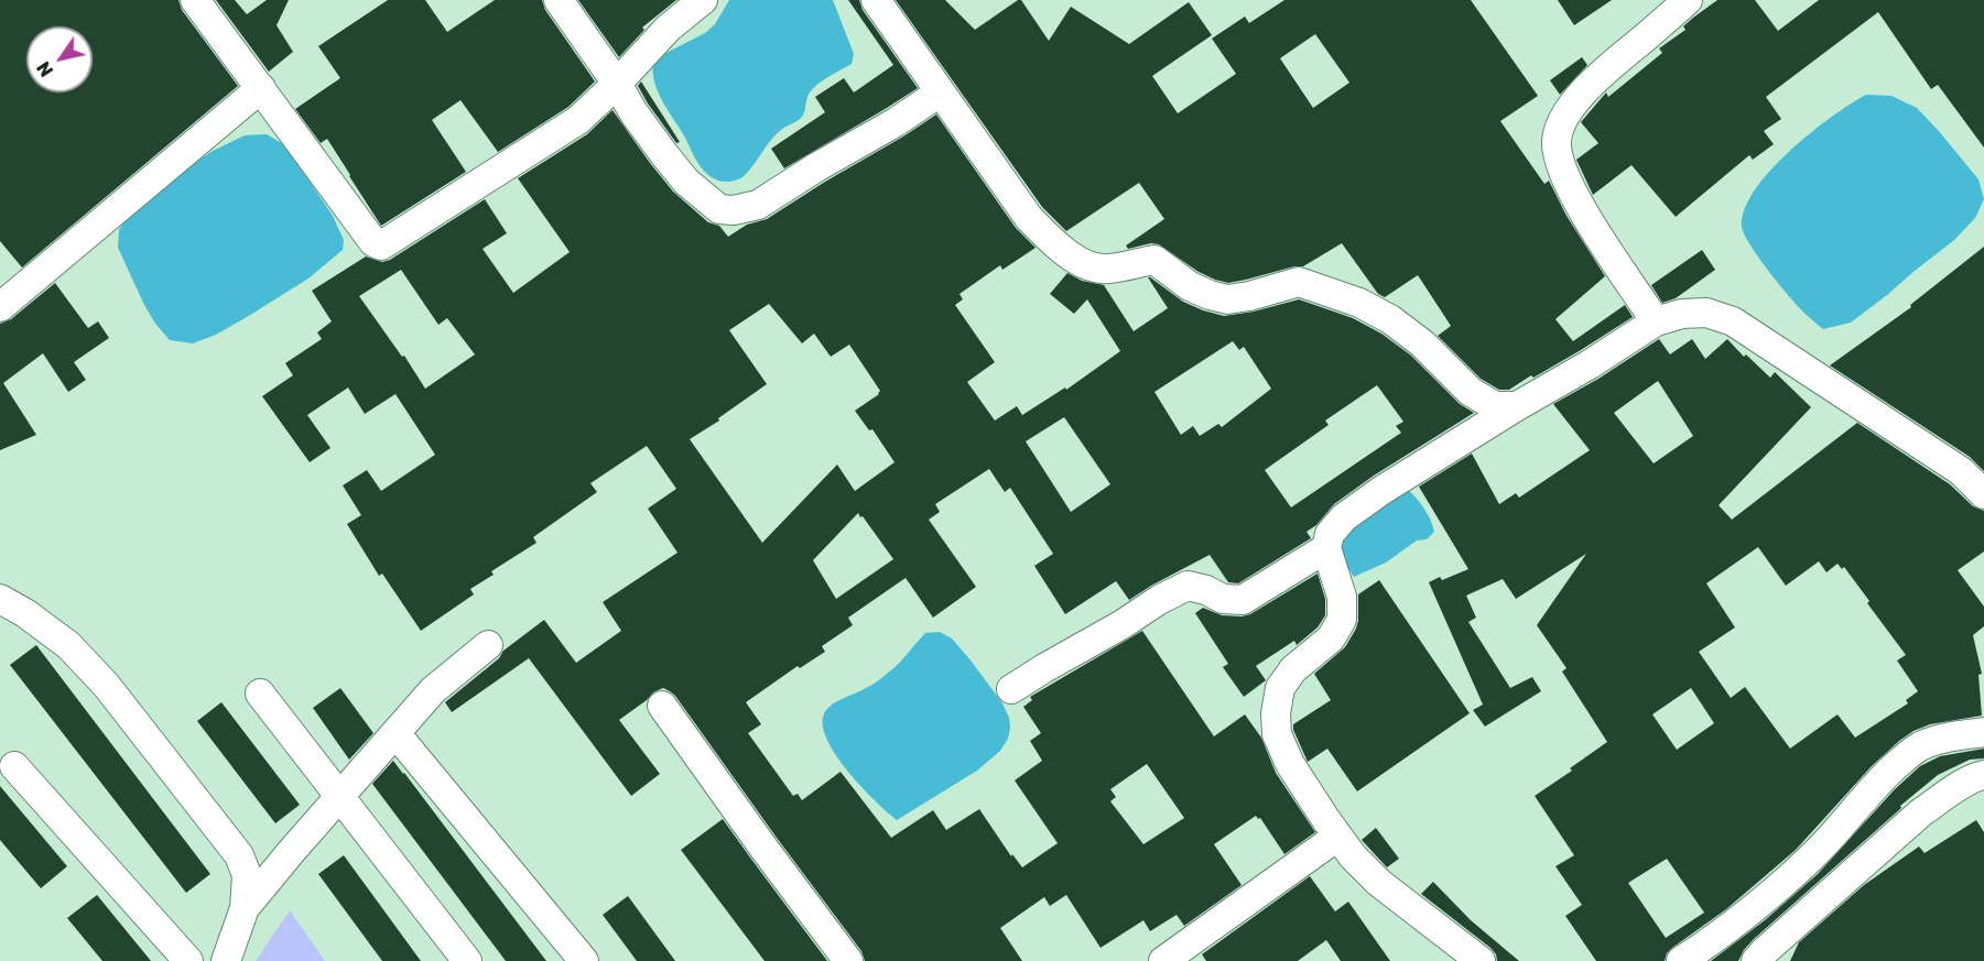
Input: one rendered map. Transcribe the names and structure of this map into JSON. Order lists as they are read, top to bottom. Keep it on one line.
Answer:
{"north":"bottom left"}
